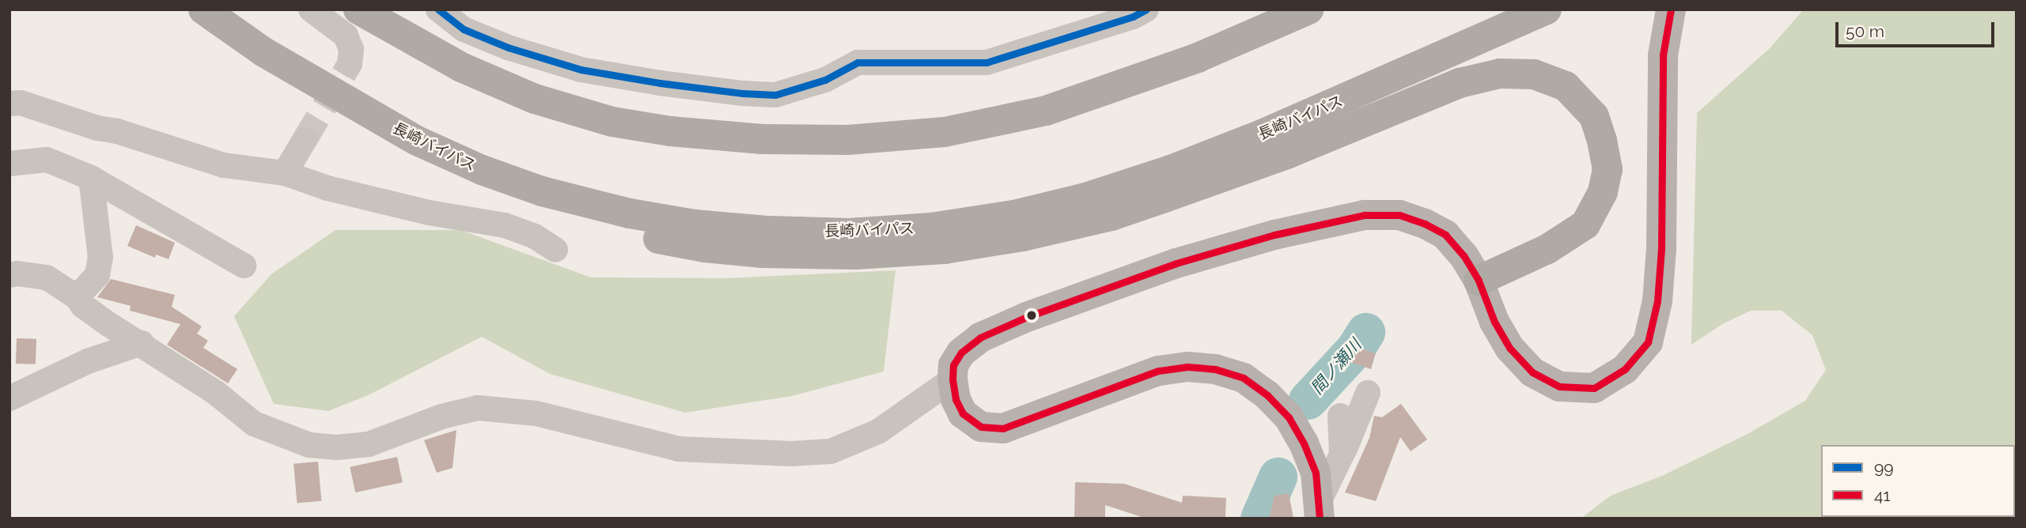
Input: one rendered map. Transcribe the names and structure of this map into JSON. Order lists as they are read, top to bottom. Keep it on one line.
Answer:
{"streets":{"highway":["長崎バイパス"]},"water":["間ノ瀬川"],"lines":["transit line 99","transit line 41"],"legend":["99","41"],"scale_bar":"50 m"}
